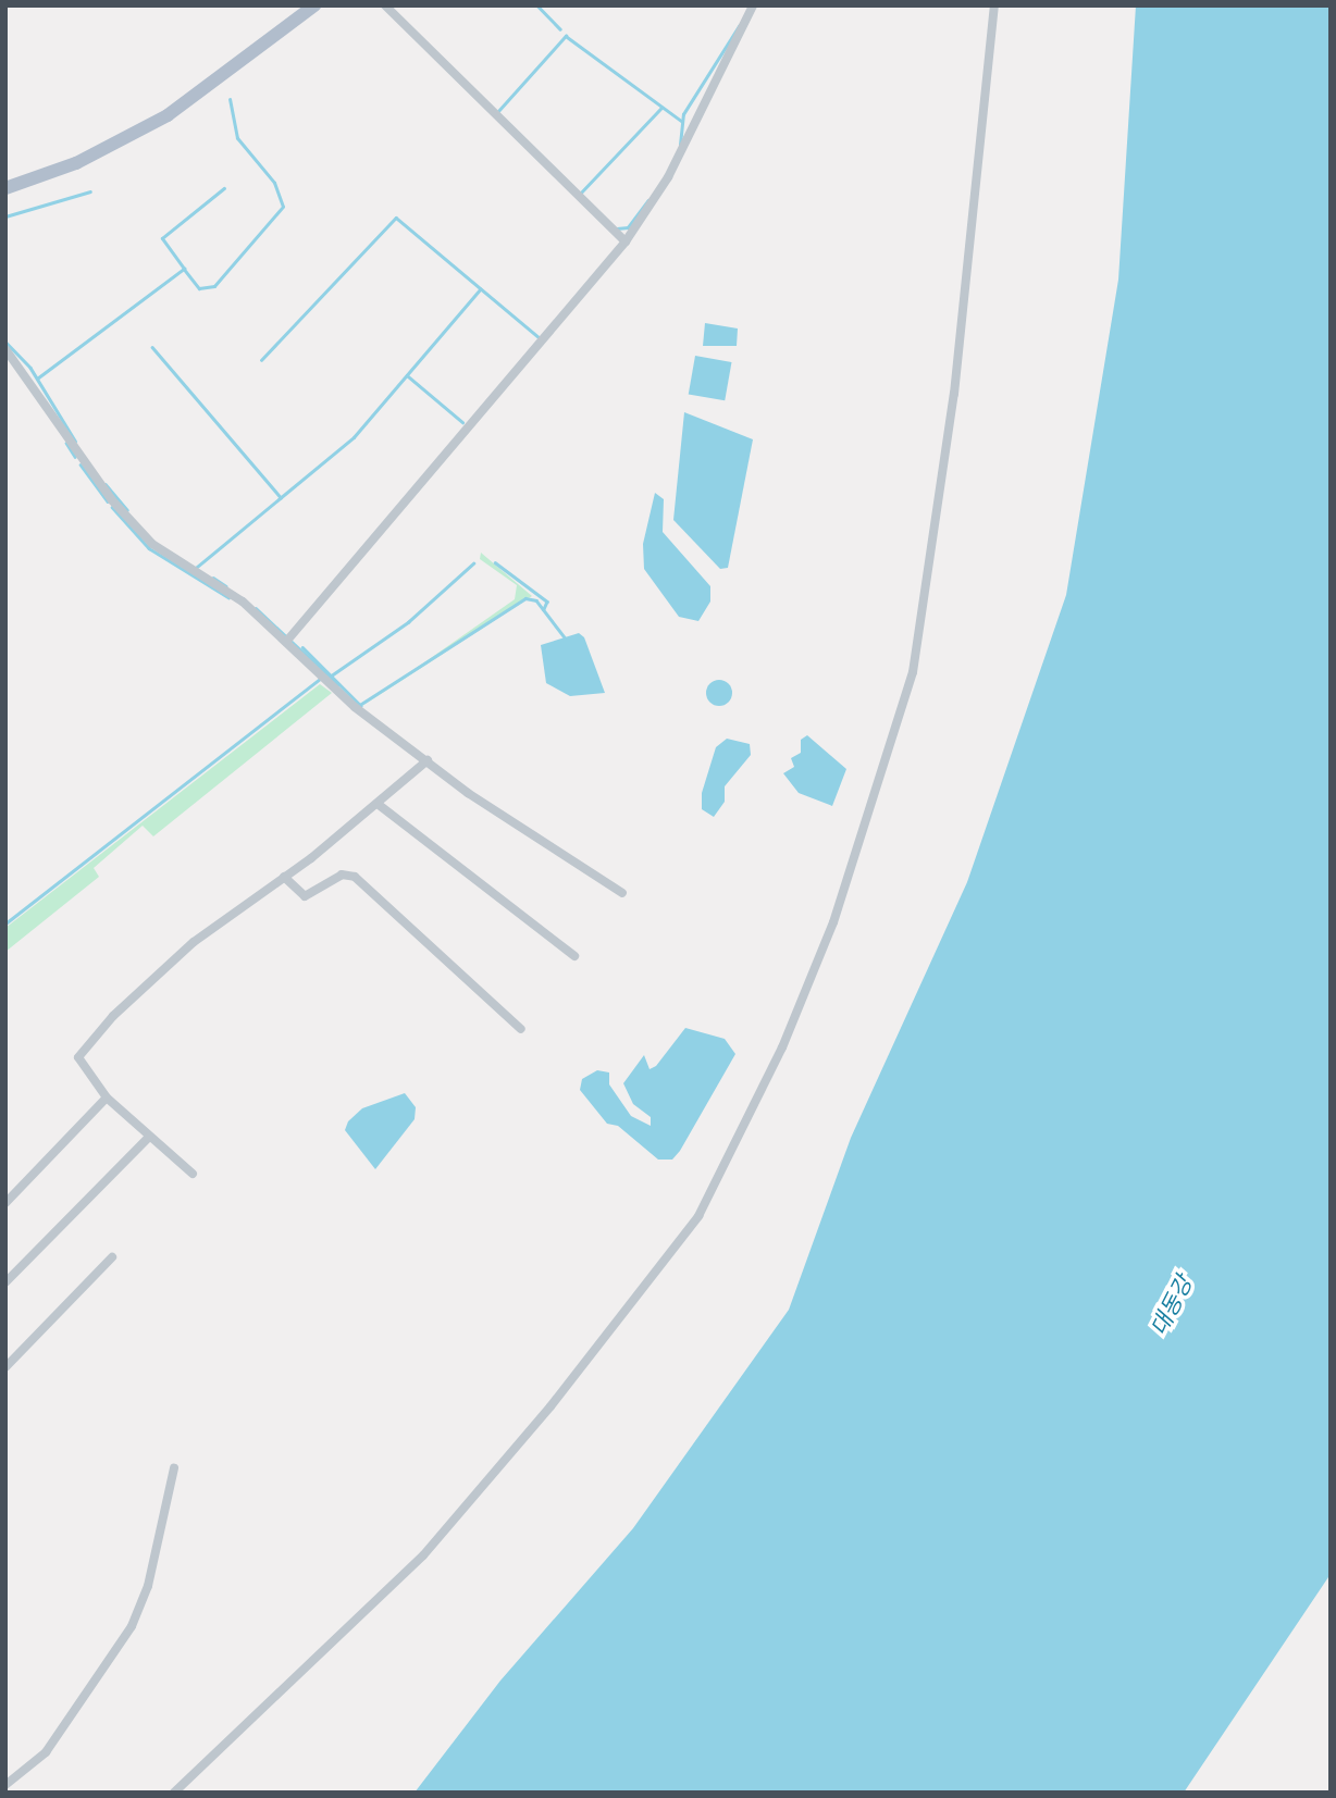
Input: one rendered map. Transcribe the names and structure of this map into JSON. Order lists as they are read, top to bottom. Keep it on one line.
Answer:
{"water":["대동강"]}
